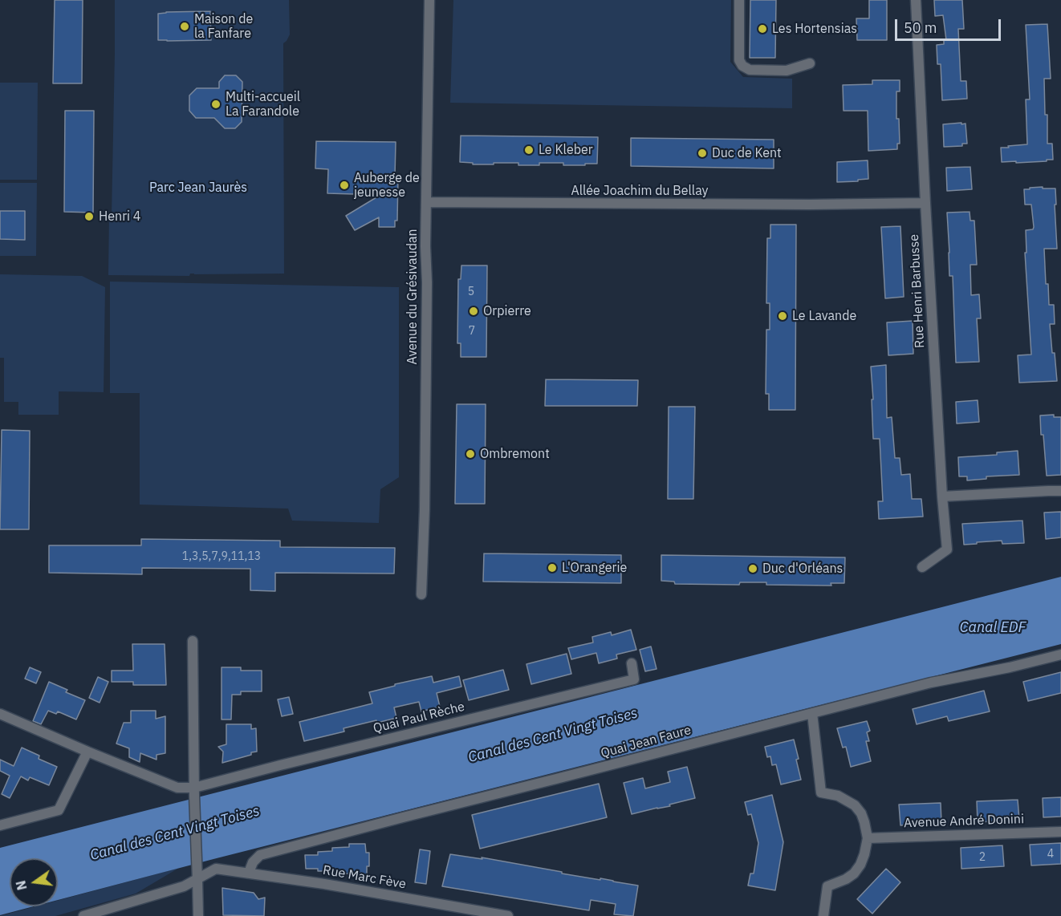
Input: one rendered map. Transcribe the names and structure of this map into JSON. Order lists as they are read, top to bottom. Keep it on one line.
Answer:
{"streets":{"street":["Allée Joachim du Bellay","Rue Henri Barbusse","Avenue du Grésivaudan","Quai Paul Rèche","Quai Jean Faure","Avenue André Donini","Rue Marc Fève"]},"crossings":[["Allée Joachim du Bellay","Rue Henri Barbusse"],["Allée Joachim du Bellay","Avenue du Grésivaudan"],["Quai Jean Faure","Rue Marc Fève"]],"water":["Canal EDF","Canal des Cent Vingt Toises"],"parks":["Parc Jean Jaurès"],"places":["Maison de la Fanfare","Les Hortensias","Multi-accueil La Farandole","Le Kleber","Duc de Kent","Auberge de jeunesse","Henri 4","Orpierre","Le Lavande","Ombremont","L'Orangerie","Duc d'Orléans"],"house_numbers":["5","7","1,3,5,7,9,11,13","4","2"],"scale_bar":"50 m","north":"left"}
